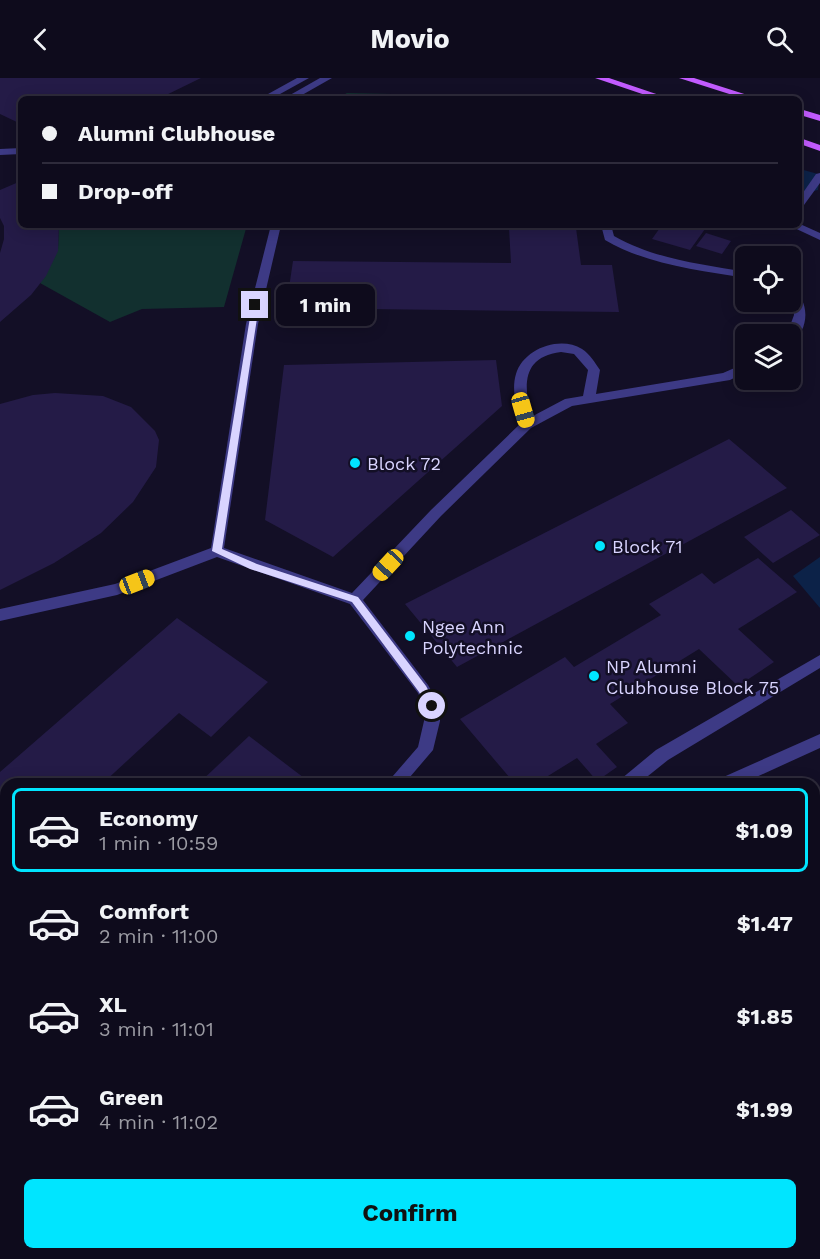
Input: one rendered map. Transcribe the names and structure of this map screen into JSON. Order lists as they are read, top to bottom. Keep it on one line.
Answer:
{"places":["Block 72","Block 71","Ngee Ann Polytechnic","NP Alumni Clubhouse Block 75"],"page":{"header":"Movio","banner":["Alumni Clubhouse","Drop-off"],"bubble":"1 min","list":[{"name":"Economy","note":"1 min · 10:59","value":"$1.09"},{"name":"Comfort","note":"2 min · 11:00","value":"$1.47"},{"name":"XL","note":"3 min · 11:01","value":"$1.85"},{"name":"Green","note":"4 min · 11:02","value":"$1.99"}],"buttons":"Confirm"}}
